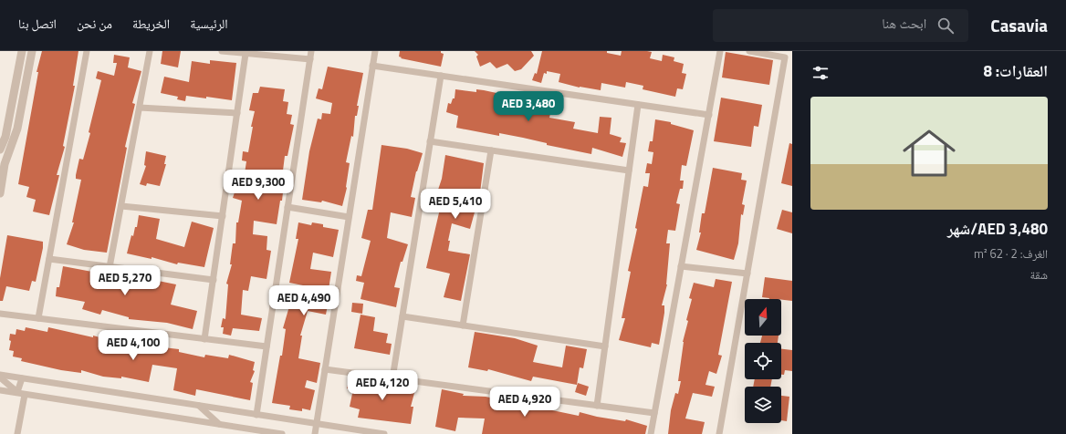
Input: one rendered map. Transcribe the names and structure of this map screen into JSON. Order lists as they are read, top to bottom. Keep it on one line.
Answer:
{"north":"top","page":{"header":"Casavia","search":"ابحث هنا","nav":["الرئيسية","الخريطة","من نحن","اتصل بنا"],"heading":"العقارات: 8","price":["AED 3,480","AED 9,300","AED 5,410","AED 5,270","AED 4,490","AED 4,100","AED 4,120","AED 4,920"],"list":[{"name":"AED 3,480/شهر","note":"الغرف: 2 · 62 m² · شقة"}]}}
